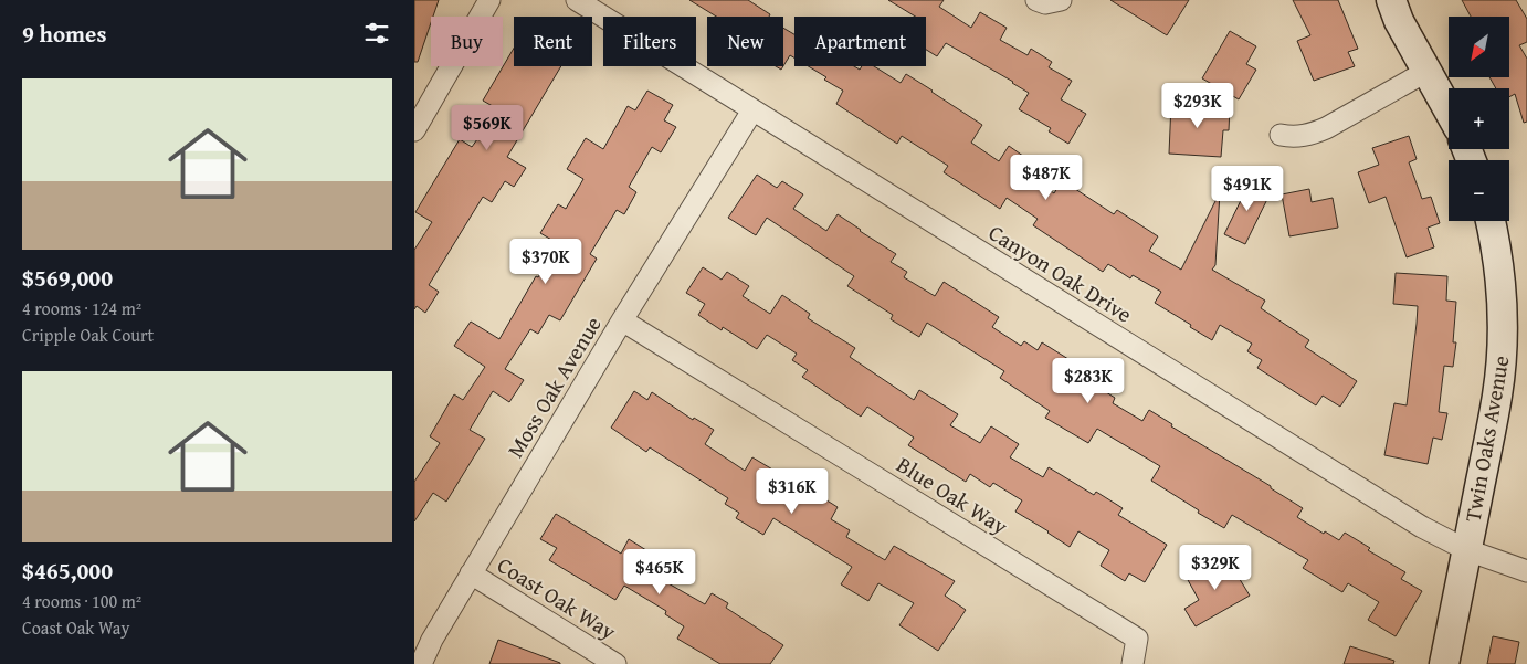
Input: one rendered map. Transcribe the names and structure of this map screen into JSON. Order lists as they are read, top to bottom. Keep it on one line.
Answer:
{"streets":{"street":["Canyon Oak Drive","Moss Oak Avenue","Twin Oaks Avenue","Blue Oak Way","Coast Oak Way"]},"crossings":[["Canyon Oak Drive","Moss Oak Avenue"],["Canyon Oak Drive","Twin Oaks Avenue"],["Moss Oak Avenue","Blue Oak Way"],["Moss Oak Avenue","Coast Oak Way"]],"north":"bottom left","page":{"heading":"9 homes","map_buttons":["+","−"],"chip":["Buy","Rent","Filters","New","Apartment"],"list":[{"name":"$569,000","note":"4 rooms · 124 m² · Cripple Oak Court"},{"name":"$465,000","note":"4 rooms · 100 m² · Coast Oak Way"}],"price":["$293K","$569K","$487K","$491K","$370K","$283K","$316K","$329K","$465K"]}}
